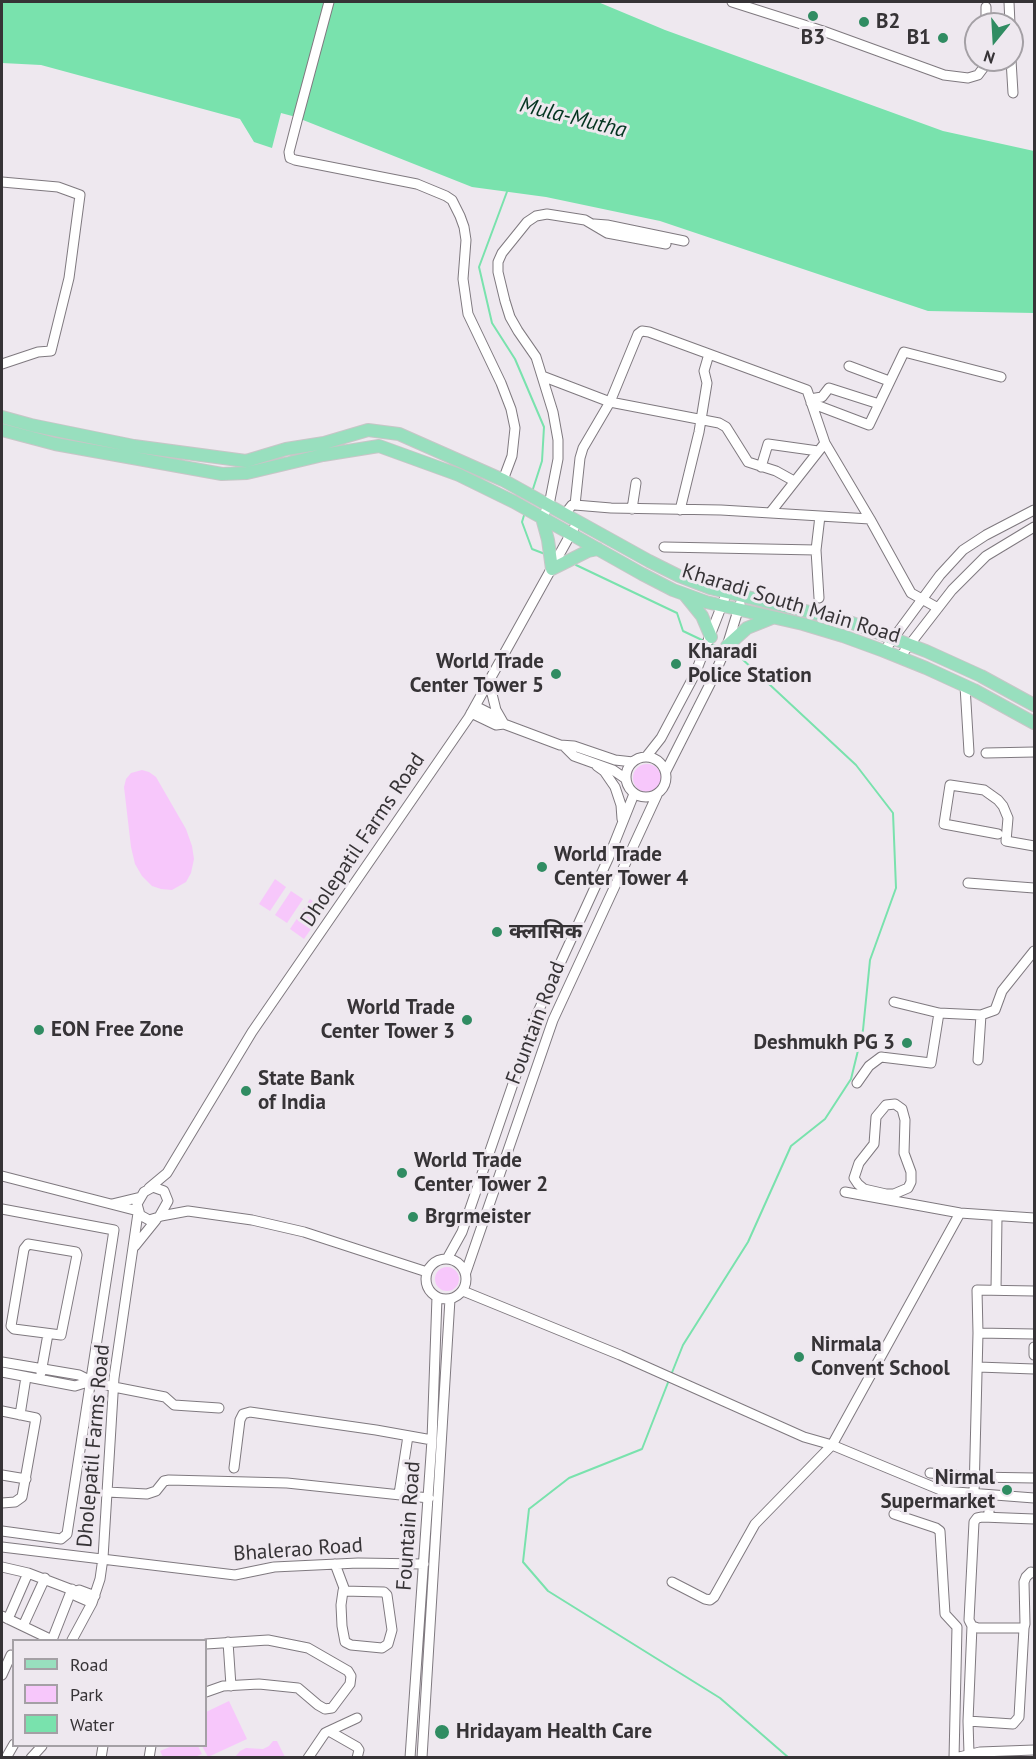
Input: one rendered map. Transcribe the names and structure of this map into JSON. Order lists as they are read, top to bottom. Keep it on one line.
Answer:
{"streets":{"main road":["Kharadi South Main Road"],"street":["Dholepatil Farms Road","Fountain Road","Bhalerao Road"]},"crossings":[["Kharadi South Main Road","Dholepatil Farms Road"],["Kharadi South Main Road","Fountain Road"],["Dholepatil Farms Road","Bhalerao Road"],["Fountain Road","Bhalerao Road"]],"water":["Mula-Mutha"],"places":["B3","B2","B1","Kharadi Police Station","World Trade Center Tower 5","World Trade Center Tower 4","क्लासिक","World Trade Center Tower 3","EON Free Zone","Deshmukh PG 3","State Bank of India","World Trade Center Tower 2","Brgrmeister","Nirmala Convent School","Nirmal Supermarket","Hridayam Health Care"],"legend":["Road","Park","Water"],"north":"bottom"}
